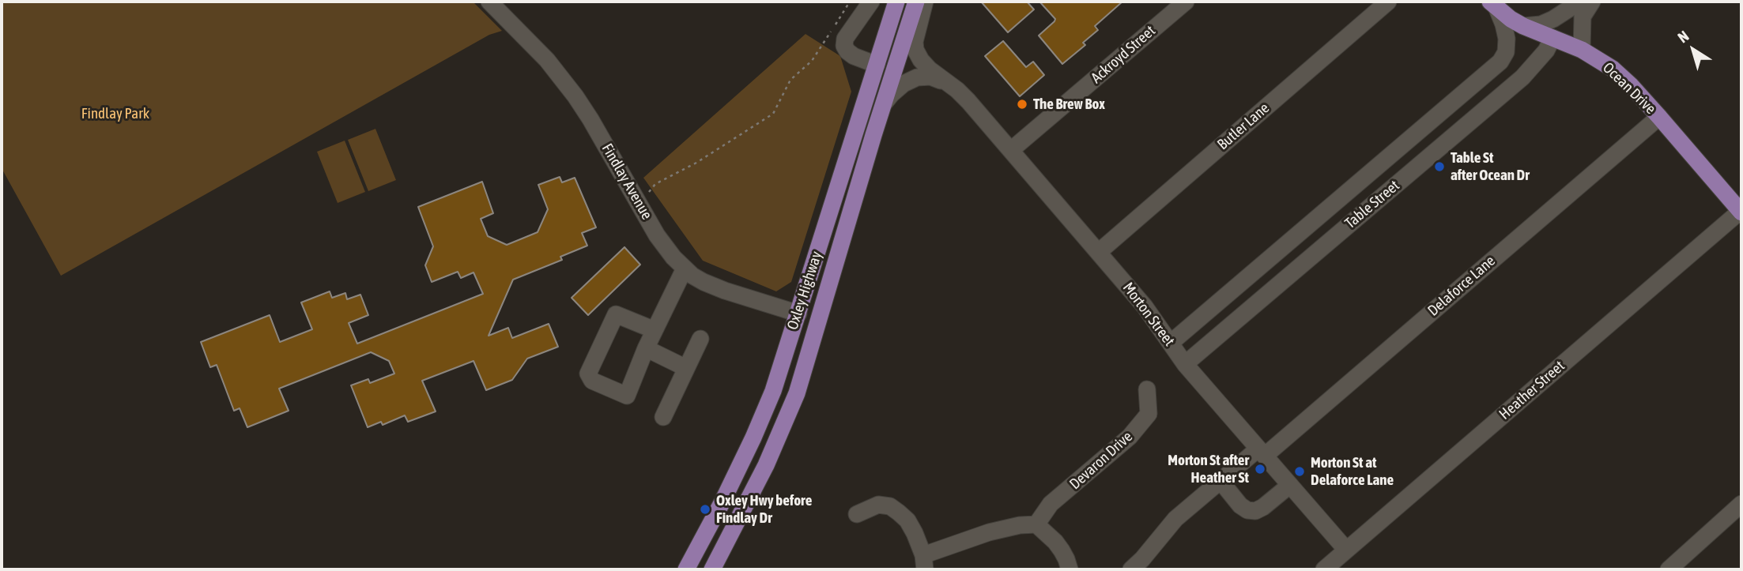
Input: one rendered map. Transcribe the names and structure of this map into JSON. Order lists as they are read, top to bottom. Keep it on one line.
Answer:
{"streets":{"main road":["Ocean Drive","Oxley Highway"],"street":["Ackroyd Street","Butler Lane","Findlay Avenue","Table Street","Delaforce Lane","Morton Street","Heather Street","Devaron Drive"]},"crossings":[["Ackroyd Street","Morton Street"],["Ocean Drive","Table Street"],["Ocean Drive","Delaforce Lane"],["Ocean Drive","Heather Street"],["Butler Lane","Morton Street"],["Findlay Avenue","Oxley Highway"],["Table Street","Morton Street"],["Delaforce Lane","Morton Street"],["Oxley Highway","Morton Street"],["Morton Street","Heather Street"]],"parks":["Findlay Park"],"places":["The Brew Box","Table St after Ocean Dr","Morton St after Heather St","Morton St at Delaforce Lane","Oxley Hwy before Findlay Dr"],"north":"top left"}
